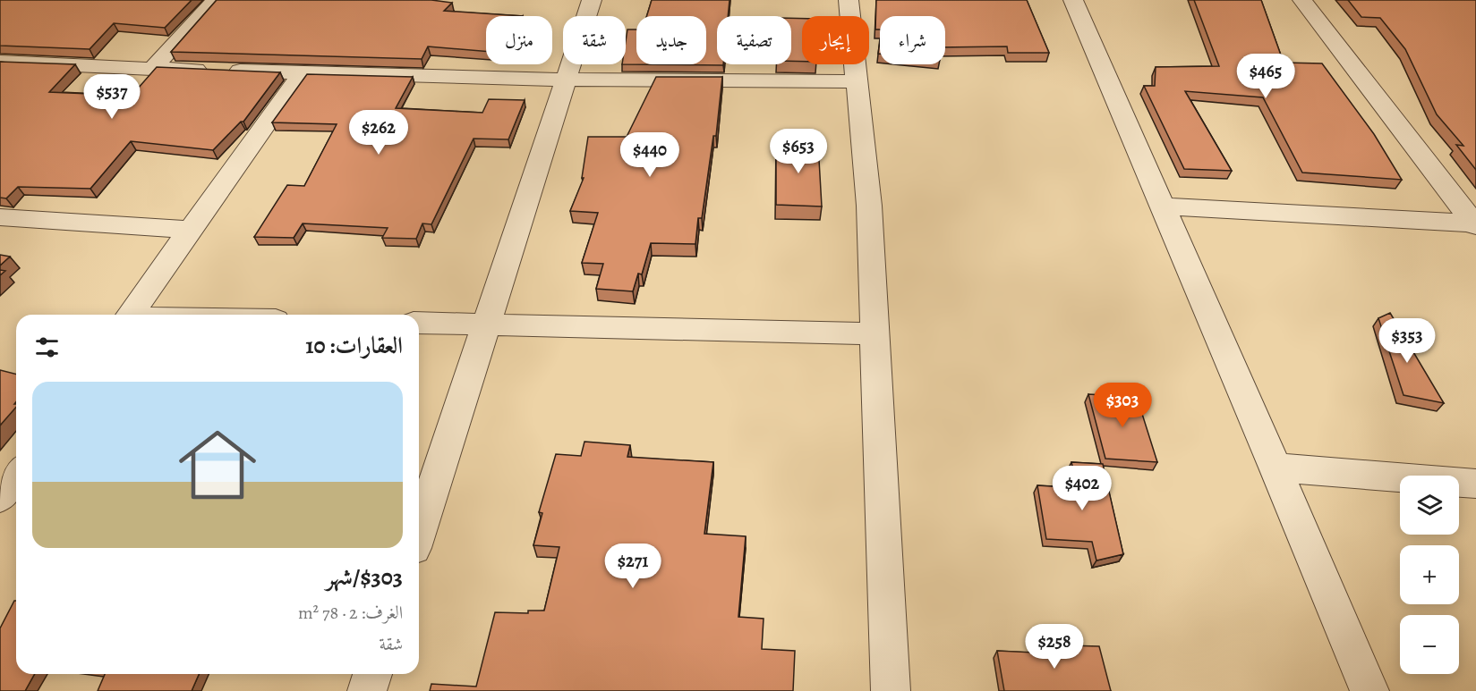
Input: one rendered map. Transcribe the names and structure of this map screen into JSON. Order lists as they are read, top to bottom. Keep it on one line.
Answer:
{"page":{"chip":["شراء","إيجار","تصفية","جديد","شقة","منزل"],"price":["$465","$537","$262","$653","$440","$353","$303","$402","$271","$258"],"heading":"العقارات: 10","list":[{"name":"$303/شهر","note":"الغرف: 2 · 78 m² · شقة"}],"map_buttons":["+","−"]}}
